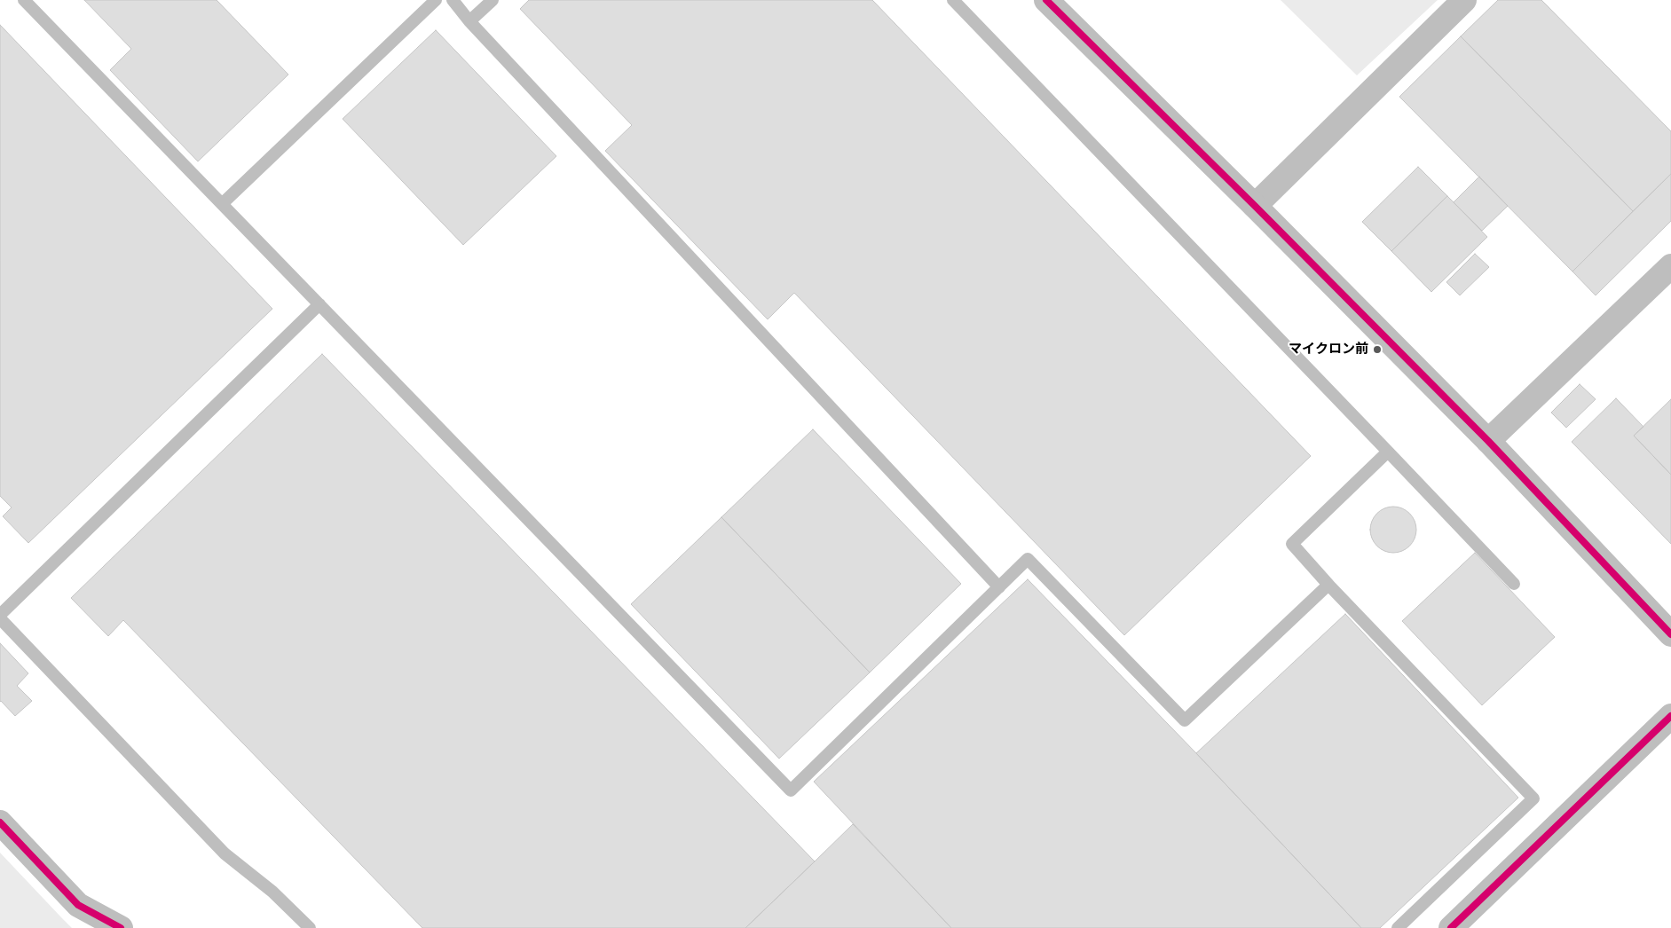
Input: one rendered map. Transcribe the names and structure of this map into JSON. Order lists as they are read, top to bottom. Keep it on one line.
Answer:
{"places":["マイクロン前"]}
